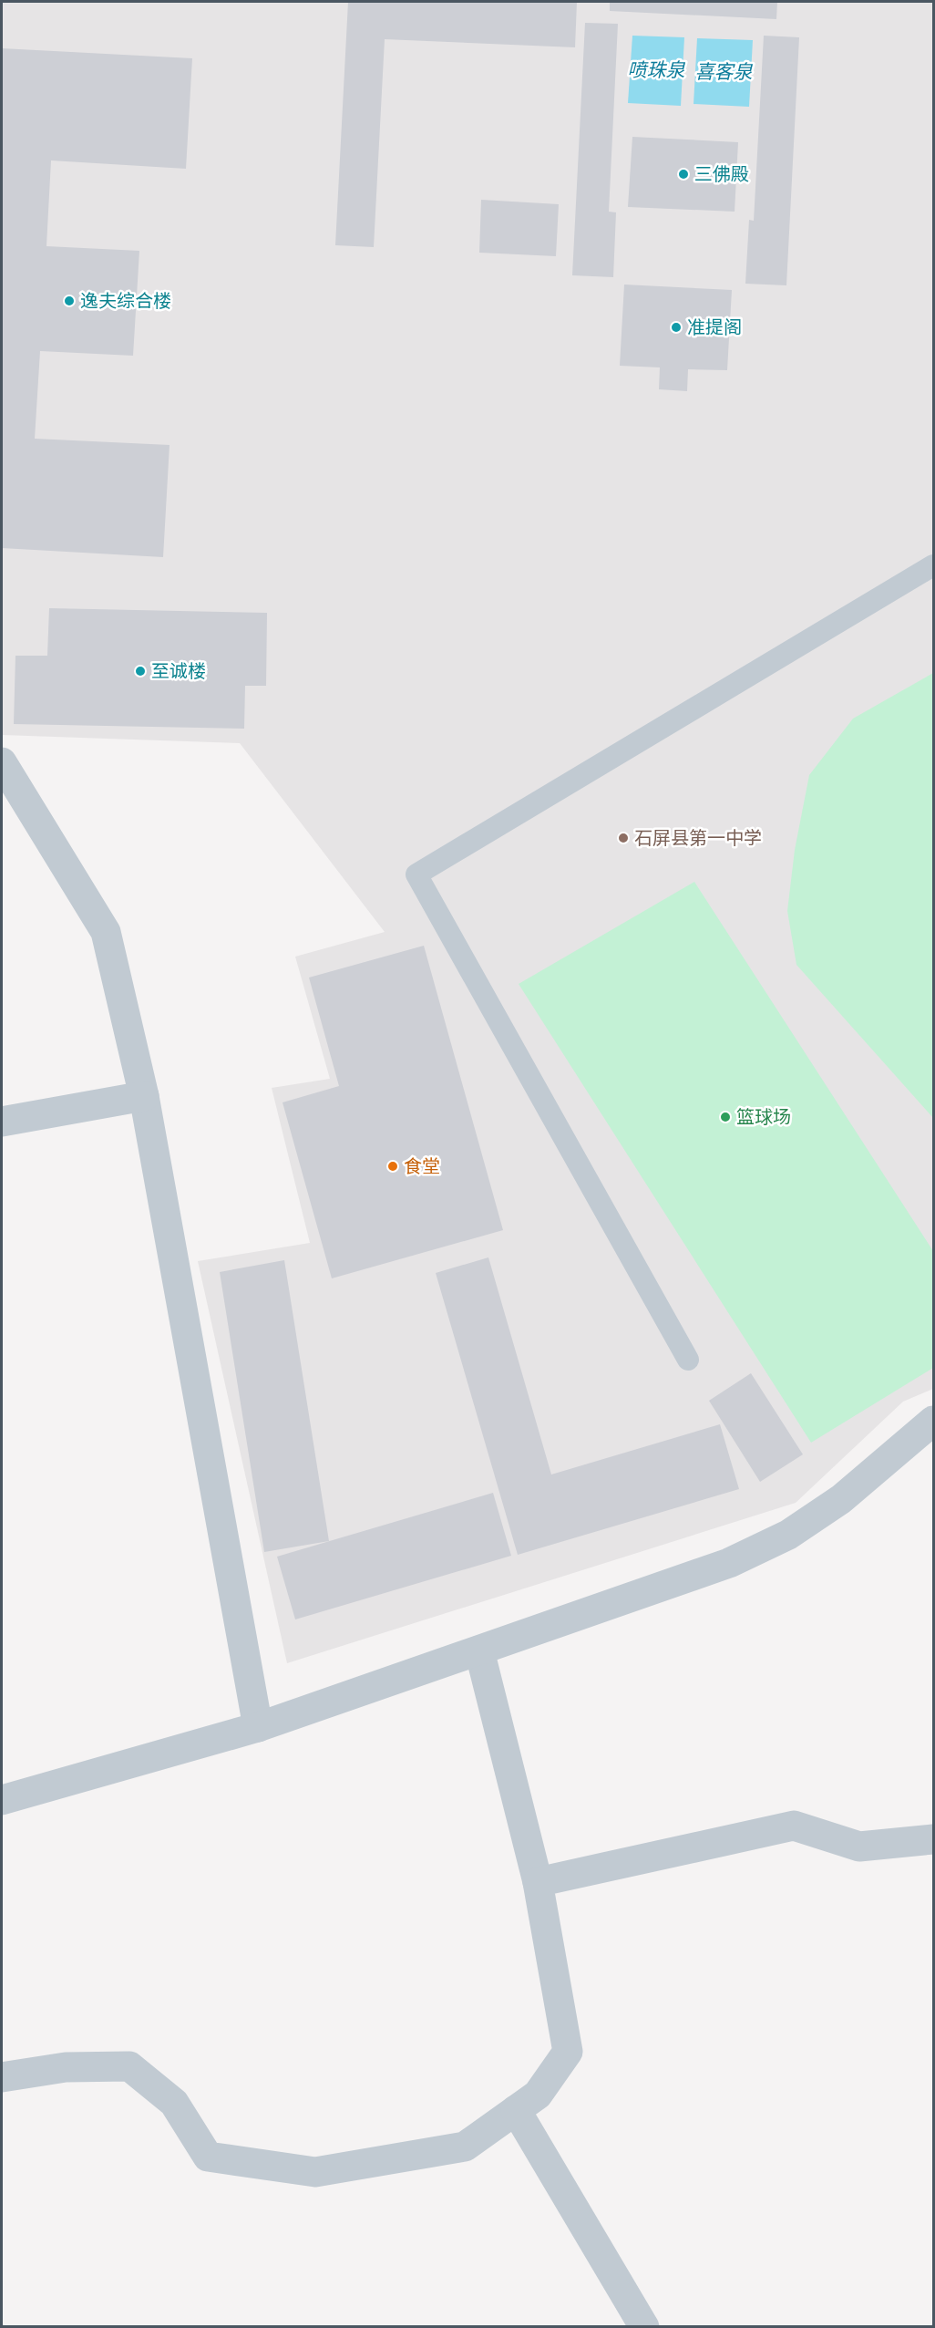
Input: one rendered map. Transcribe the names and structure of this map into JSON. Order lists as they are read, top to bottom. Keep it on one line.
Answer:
{"water":["喷珠泉","喜客泉"],"places":["三佛殿","逸夫综合楼","准提阁","至诚楼","石屏县第一中学","篮球场","食堂"]}
